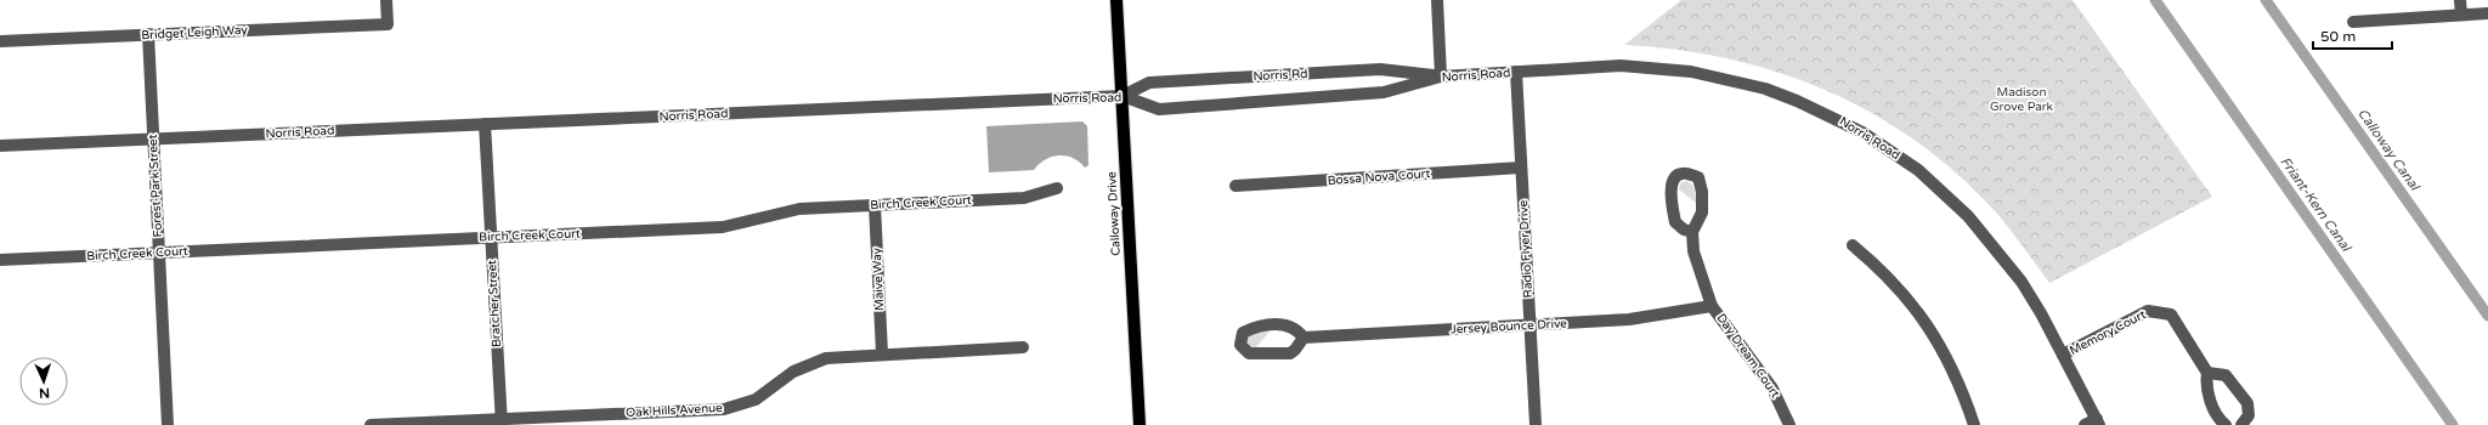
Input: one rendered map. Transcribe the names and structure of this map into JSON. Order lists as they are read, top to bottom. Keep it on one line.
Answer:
{"streets":{"main road":["Calloway Drive"],"street":["Bridget Leigh Way","Norris Rd","Norris Road","Bossa Nova Court","Forest Park Street","Birch Creek Court","Radio Flyer Drive","Maive Way","Bratcher Street","Jersey Bounce Drive","Memory Court","Day Dream Court","Oak Hills Avenue"]},"crossings":[["Bridget Leigh Way","Forest Park Street"],["Norris Rd","Norris Road"],["Norris Rd","Calloway Drive"],["Norris Road","Forest Park Street"],["Norris Road","Calloway Drive"],["Norris Road","Radio Flyer Drive"],["Norris Road","Bratcher Street"],["Norris Road","Memory Court"],["Bossa Nova Court","Radio Flyer Drive"],["Forest Park Street","Birch Creek Court"],["Birch Creek Court","Maive Way"],["Birch Creek Court","Bratcher Street"],["Radio Flyer Drive","Jersey Bounce Drive"],["Maive Way","Oak Hills Avenue"],["Bratcher Street","Oak Hills Avenue"],["Jersey Bounce Drive","Day Dream Court"]],"water":["Calloway Canal","Friant-Kern Canal"],"parks":["Madison Grove Park"],"scale_bar":"50 m","north":"bottom"}
